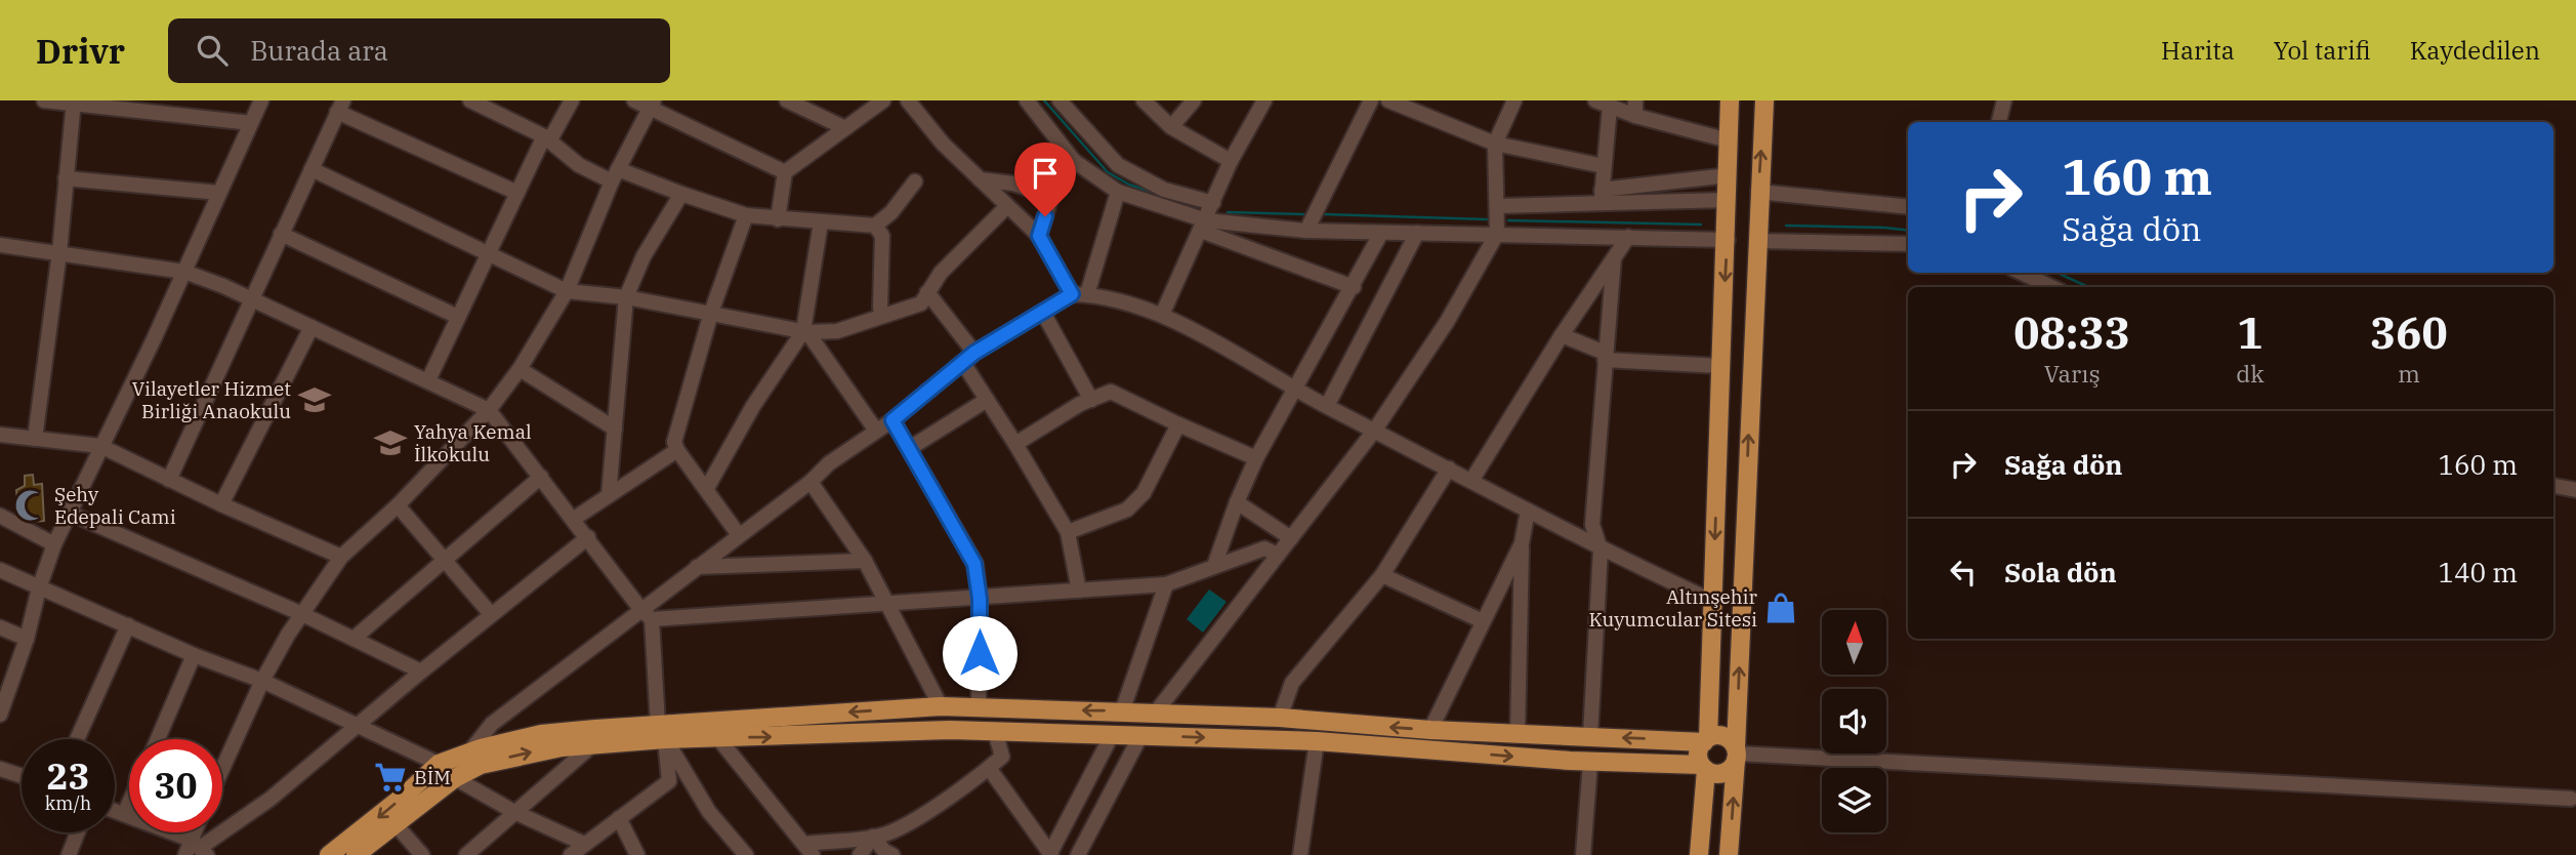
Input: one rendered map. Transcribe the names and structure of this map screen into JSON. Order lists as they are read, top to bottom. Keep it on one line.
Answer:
{"places":{"school or university":["Vilayetler Hizmet Birliği Anaokulu","Yahya Kemal İlkokulu"],"mosque":["Şehy Edepali Cami"],"shop":["Altınşehir Kuyumcular Sitesi"],"supermarket":["BİM"]},"north":"top","page":{"header":"Drivr","search":"Burada ara","nav":["Harita","Yol tarifi","Kaydedilen"],"turn":["160 m","Sağa dön"],"eta":["08:33","Varış","1","dk","360","m"],"list":[{"name":"Sağa dön","value":"160 m"},{"name":"Sola dön","value":"140 m"}],"speed":"23 km/h","limit":"30"}}
